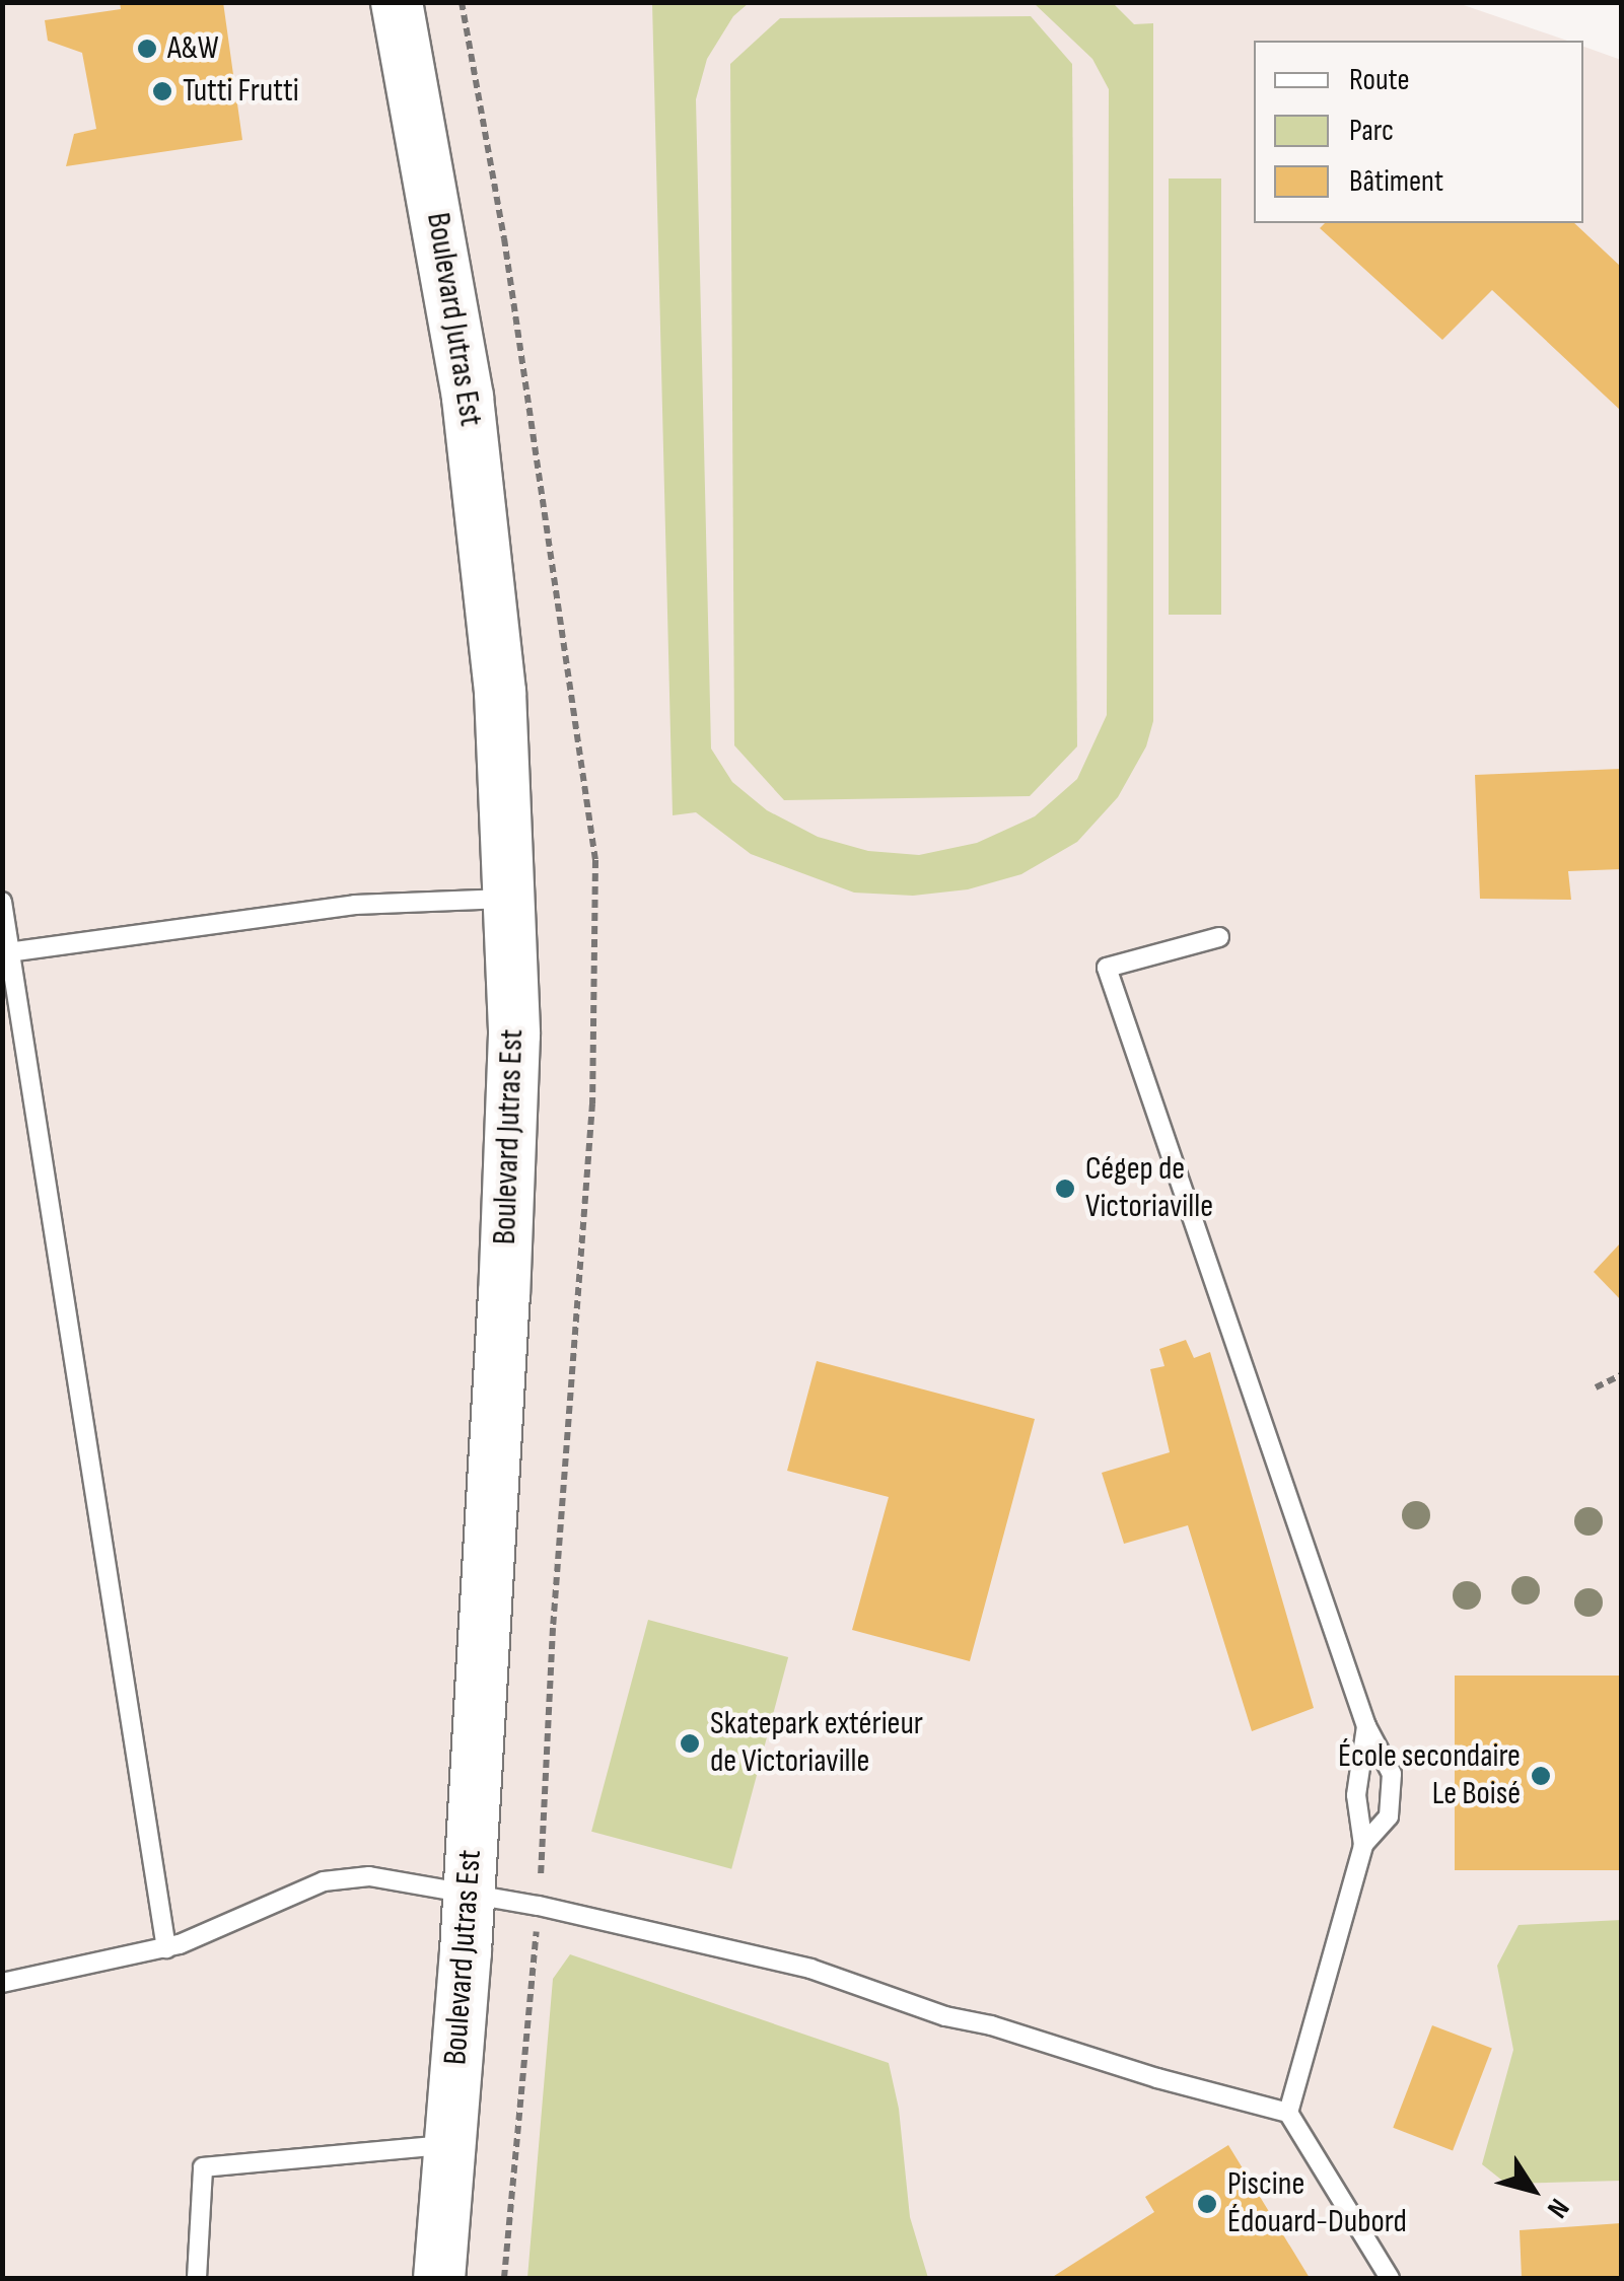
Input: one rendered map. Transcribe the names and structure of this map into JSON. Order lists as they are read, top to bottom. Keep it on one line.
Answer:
{"streets":{"main road":["Boulevard Jutras Est"]},"places":["A&W","Tutti Frutti","Cégep de Victoriaville","Skatepark extérieur de Victoriaville","École secondaire Le Boisé","Piscine Édouard-Dubord"],"legend":["Route","Parc","Bâtiment"],"north":"bottom right"}
